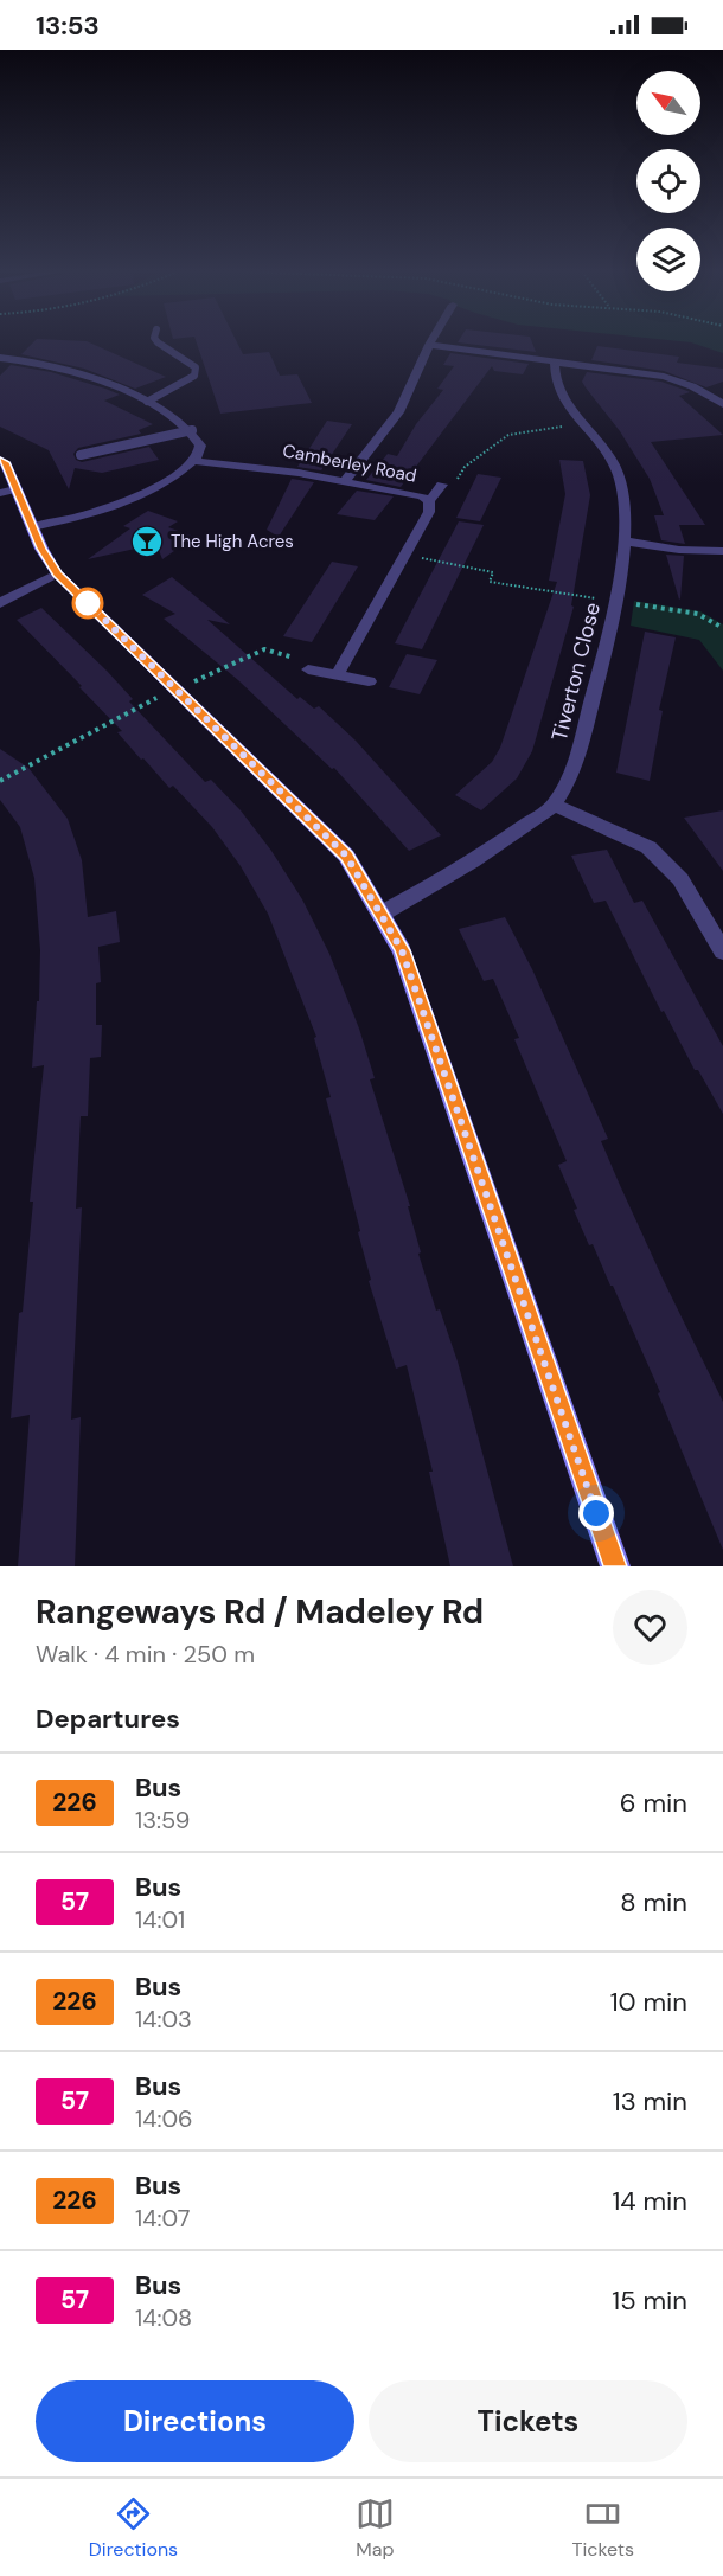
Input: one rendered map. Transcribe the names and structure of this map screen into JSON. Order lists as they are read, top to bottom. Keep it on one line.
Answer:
{"streets":{"street":["Camberley Road","Tiverton Close"]},"places":{"bar":["The High Acres"]},"lines":["bus line 226"],"north":"top left","page":{"status":"13:53","heading":[["Rangeways Rd / Madeley Rd","Walk · 4 min · 250 m"],"Departures"],"list":[{"mark":"226","name":"Bus","note":"13:59","value":"6 min"},{"mark":"57","name":"Bus","note":"14:01","value":"8 min"},{"mark":"226","name":"Bus","note":"14:03","value":"10 min"},{"mark":"57","name":"Bus","note":"14:06","value":"13 min"},{"mark":"226","name":"Bus","note":"14:07","value":"14 min"},{"mark":"57","name":"Bus","note":"14:08","value":"15 min"}],"buttons":["Directions","Tickets"],"tabs":["Directions","Map","Tickets"]}}
